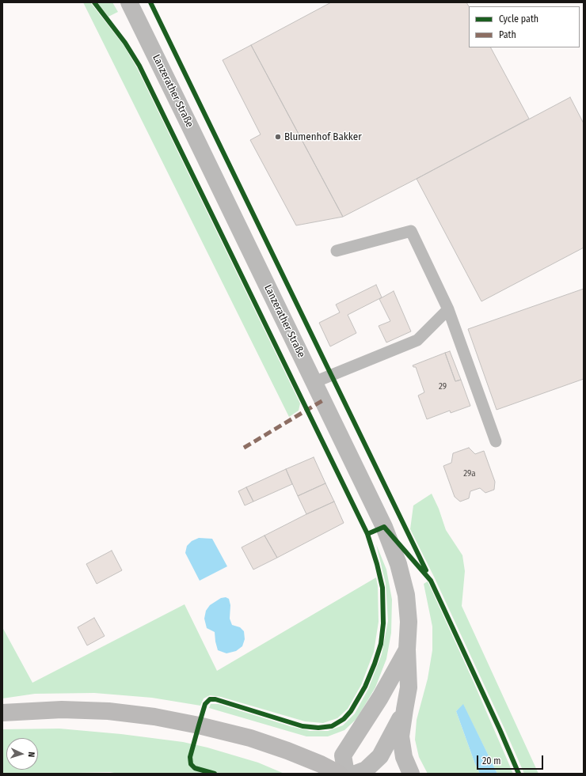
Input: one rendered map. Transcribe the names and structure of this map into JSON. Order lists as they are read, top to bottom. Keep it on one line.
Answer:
{"streets":{"street":["Lanzerather Straße"]},"places":["Blumenhof Bakker"],"house_numbers":["29","29a"],"legend":["Cycle path","Path"],"scale_bar":"20 m","north":"right"}
